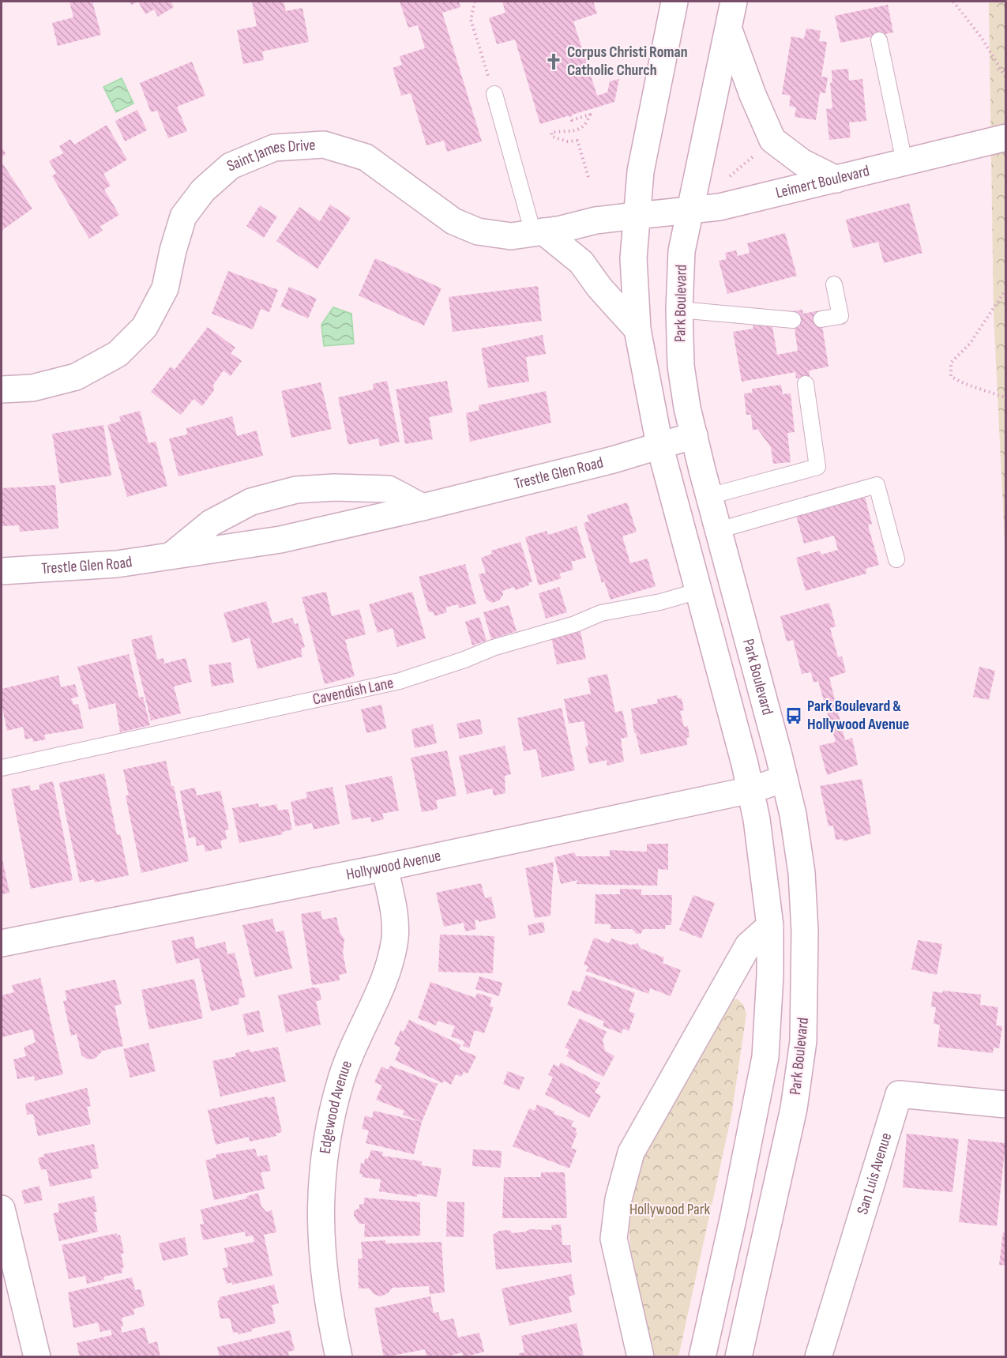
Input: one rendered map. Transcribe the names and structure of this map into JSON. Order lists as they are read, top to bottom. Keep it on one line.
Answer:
{"streets":{"street":["Saint James Drive","Leimert Boulevard","Park Boulevard","Trestle Glen Road","Hollywood Avenue","Edgewood Avenue","San Luis Avenue"],"lane":["Cavendish Lane"]},"crossings":[["Saint James Drive","Leimert Boulevard"],["Leimert Boulevard","Park Boulevard"],["Park Boulevard","Trestle Glen Road"],["Park Boulevard","Hollywood Avenue"],["Hollywood Avenue","Edgewood Avenue"]],"parks":["Hollywood Park"],"places":{"church":["Corpus Christi Roman Catholic Church"],"bus stop":["Park Boulevard & Hollywood Avenue"]}}
